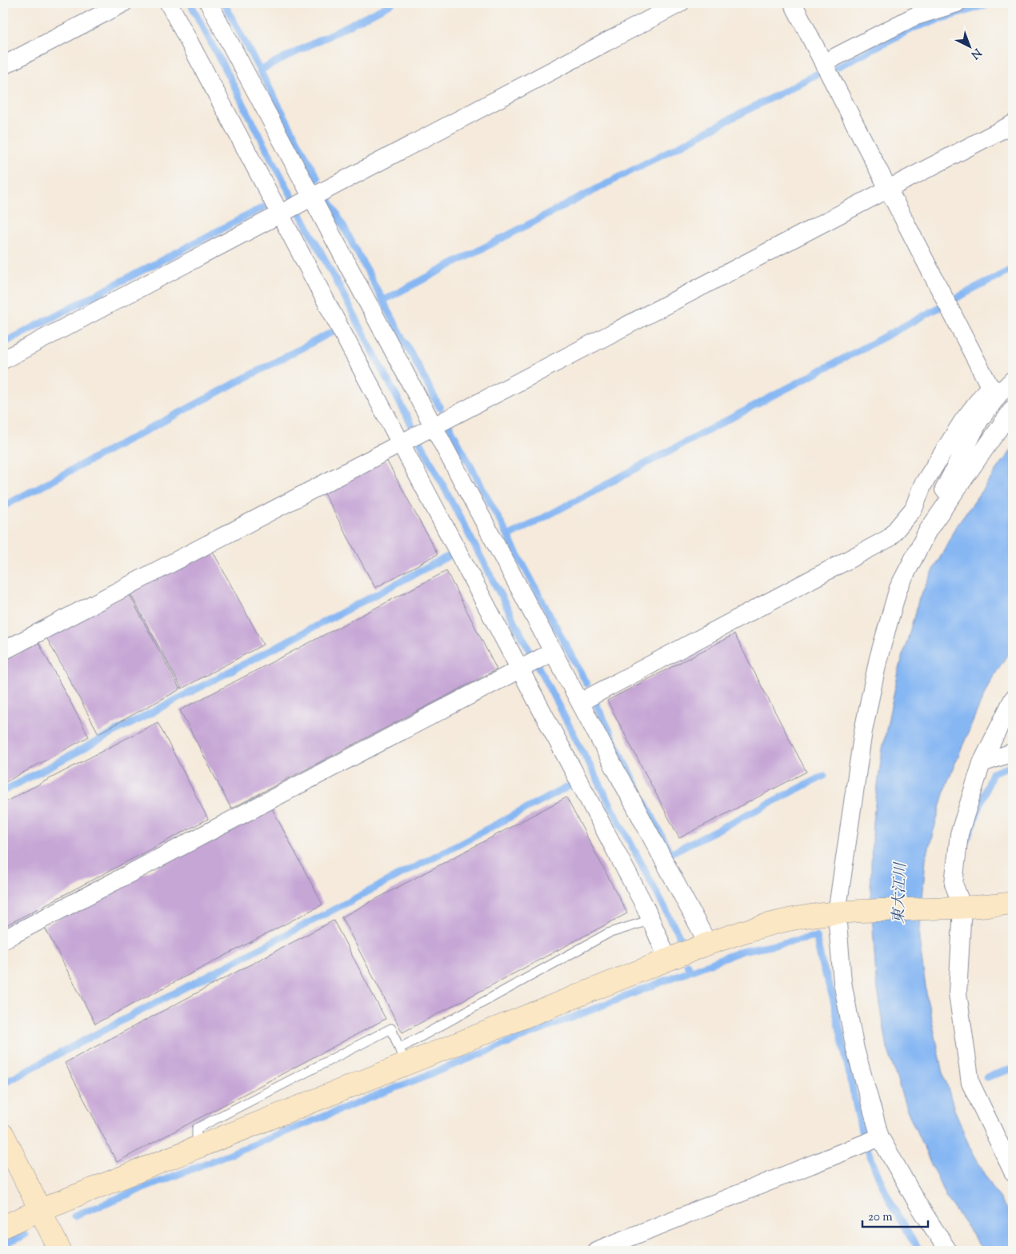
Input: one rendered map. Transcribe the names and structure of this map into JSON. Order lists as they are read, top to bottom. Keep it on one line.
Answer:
{"water":["東大江川"],"scale_bar":"20 m","north":"bottom right"}
